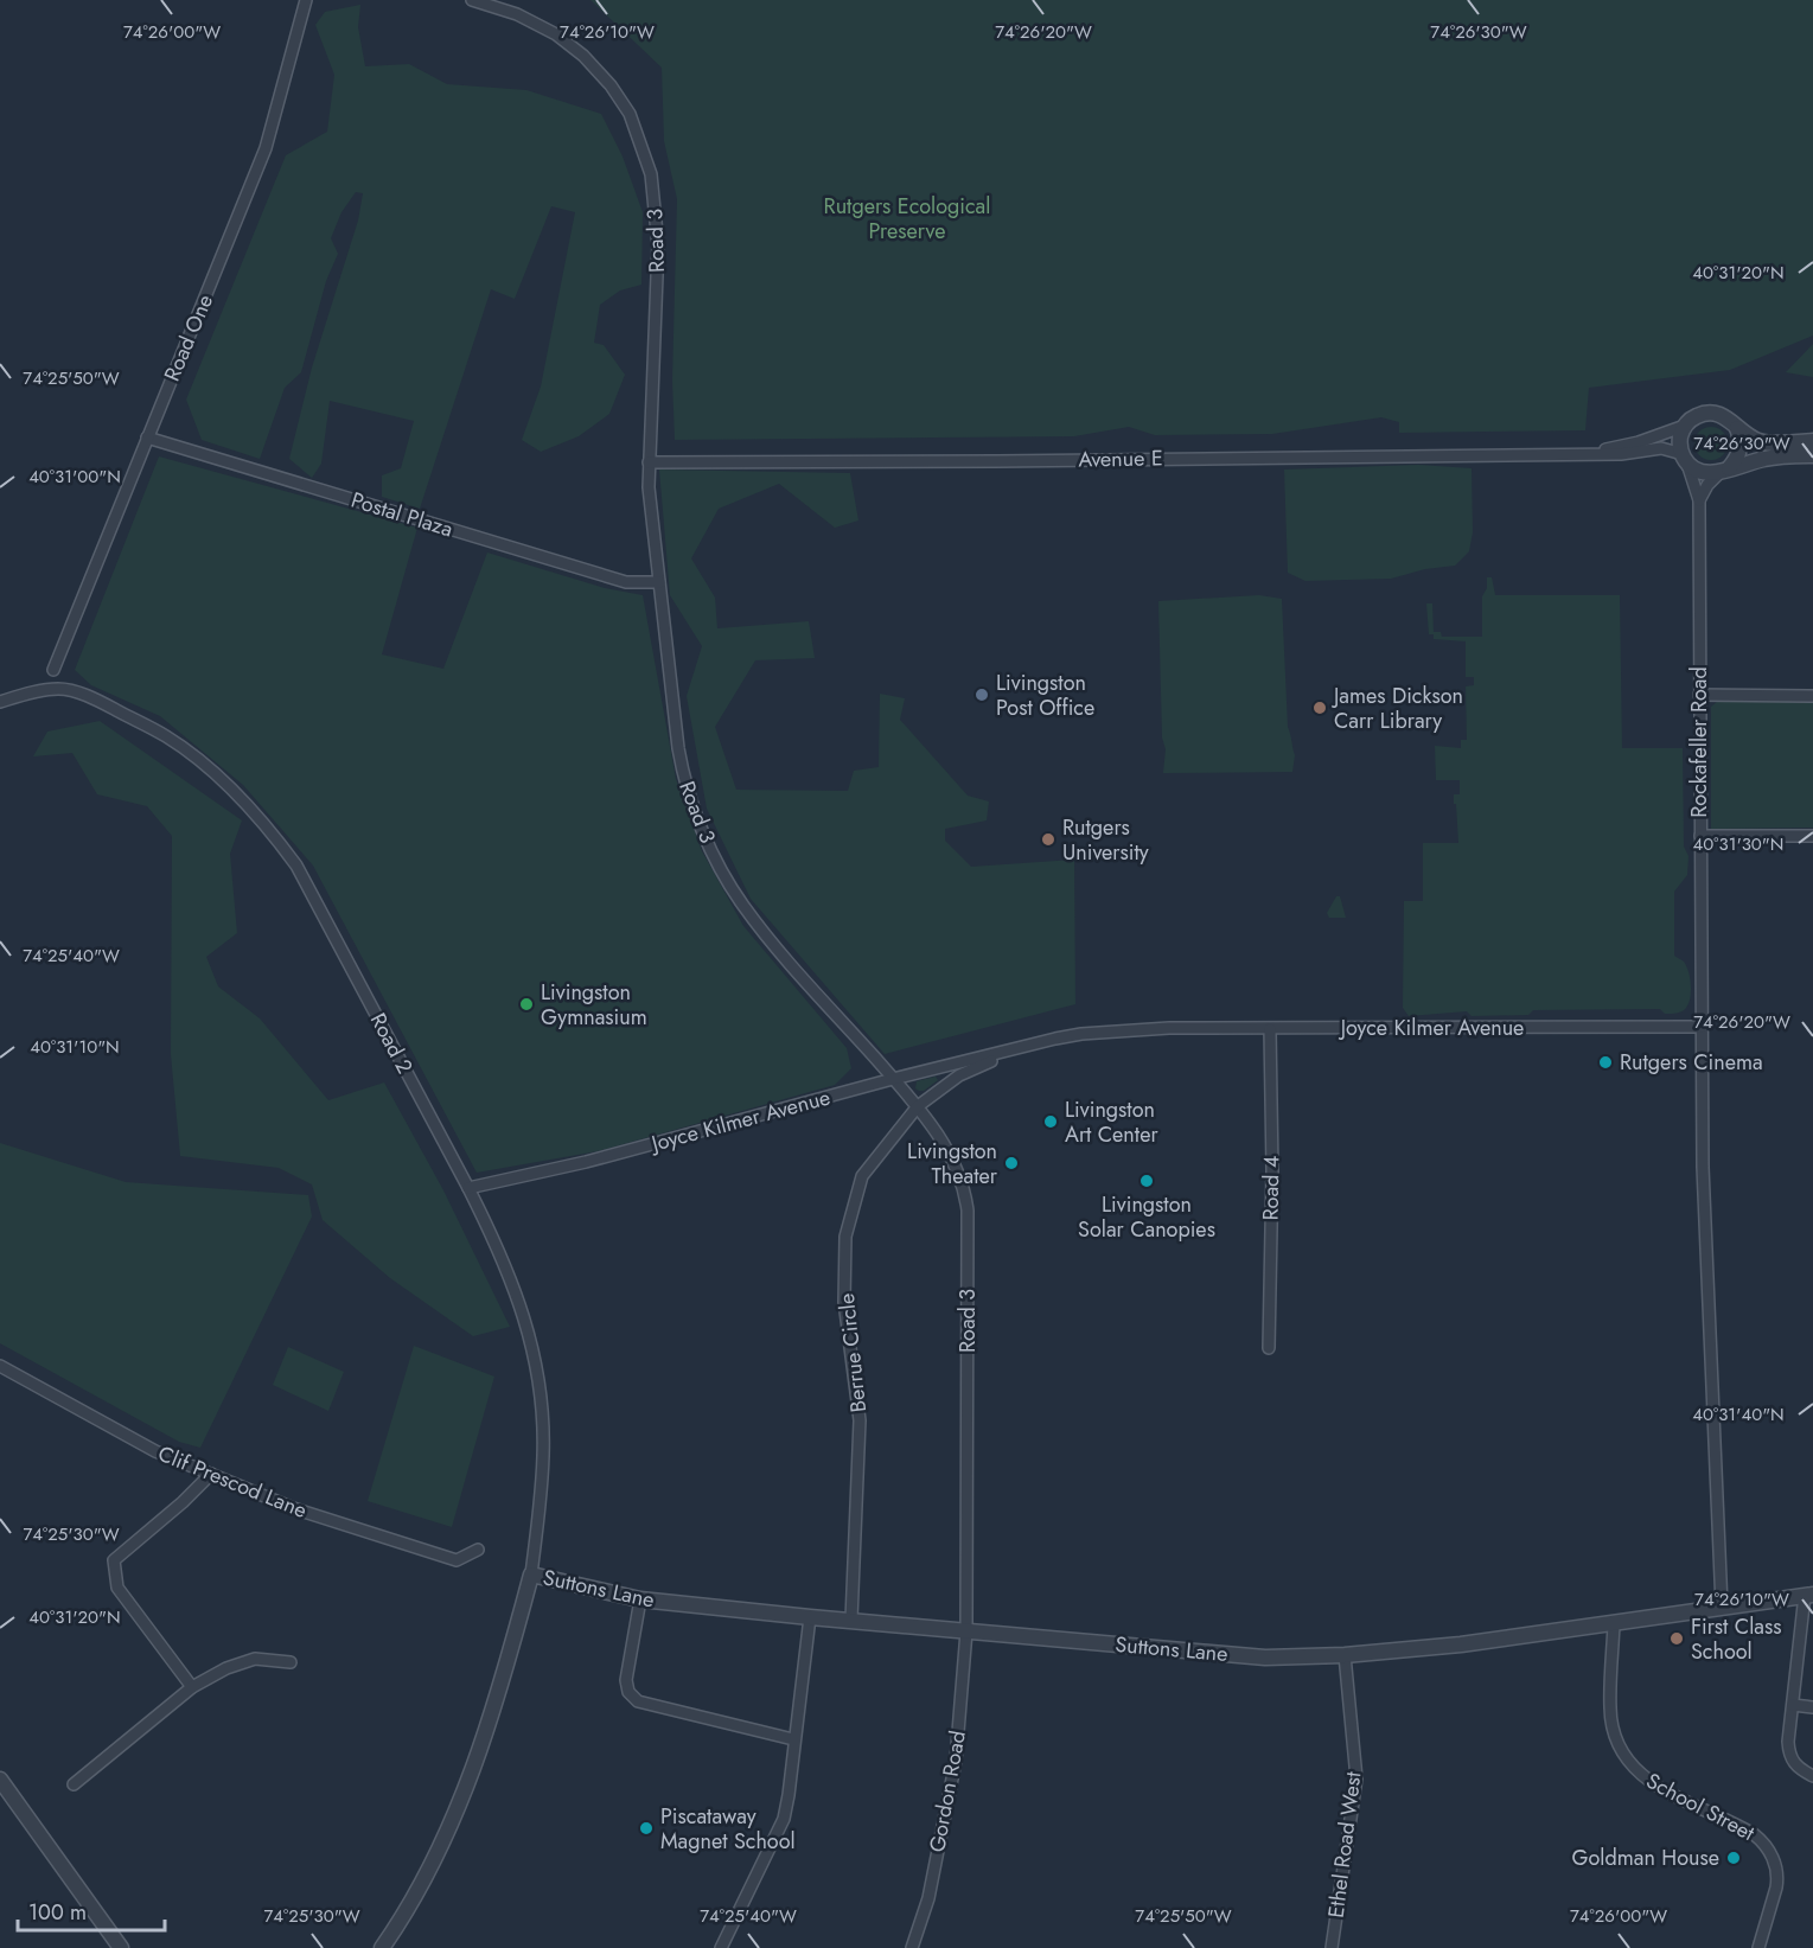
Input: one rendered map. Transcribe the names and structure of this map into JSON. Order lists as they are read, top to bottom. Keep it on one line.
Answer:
{"streets":{"street":["Road 3","Road One","Avenue E","Postal Plaza","Rockafeller Road","Joyce Kilmer Avenue","Road 2","Road 4","Berrue Circle","Clif Prescod Lane","Suttons Lane","Gordon Road","School Street","Ethel Road West"]},"crossings":[["Road 3","Avenue E"],["Road 3","Postal Plaza"],["Road 3","Joyce Kilmer Avenue"],["Road 3","Berrue Circle"],["Road 3","Suttons Lane"],["Road 3","Gordon Road"],["Road One","Postal Plaza"],["Avenue E","Rockafeller Road"],["Rockafeller Road","Joyce Kilmer Avenue"],["Joyce Kilmer Avenue","Road 2"],["Joyce Kilmer Avenue","Road 4"],["Joyce Kilmer Avenue","Berrue Circle"],["Road 2","Suttons Lane"],["Berrue Circle","Suttons Lane"],["Suttons Lane","Gordon Road"],["Suttons Lane","School Street"],["Suttons Lane","Ethel Road West"]],"parks":["Rutgers Ecological Preserve"],"places":["Livingston Post Office","James Dickson Carr Library","Rutgers University","Livingston Gymnasium","Rutgers Cinema","Livingston Art Center","Livingston Theater","Livingston Solar Canopies","First Class School","Piscataway Magnet School","Goldman House"],"scale_bar":"100 m","coordinates":["74°26'00\"W","74°26'10\"W","74°26'20\"W","74°26'30\"W","40°31'20\"N","74°25'50\"W","40°31'00\"N","40°31'30\"N","74°25'40\"W","40°31'10\"N","40°31'40\"N","74°25'30\"W"]}
